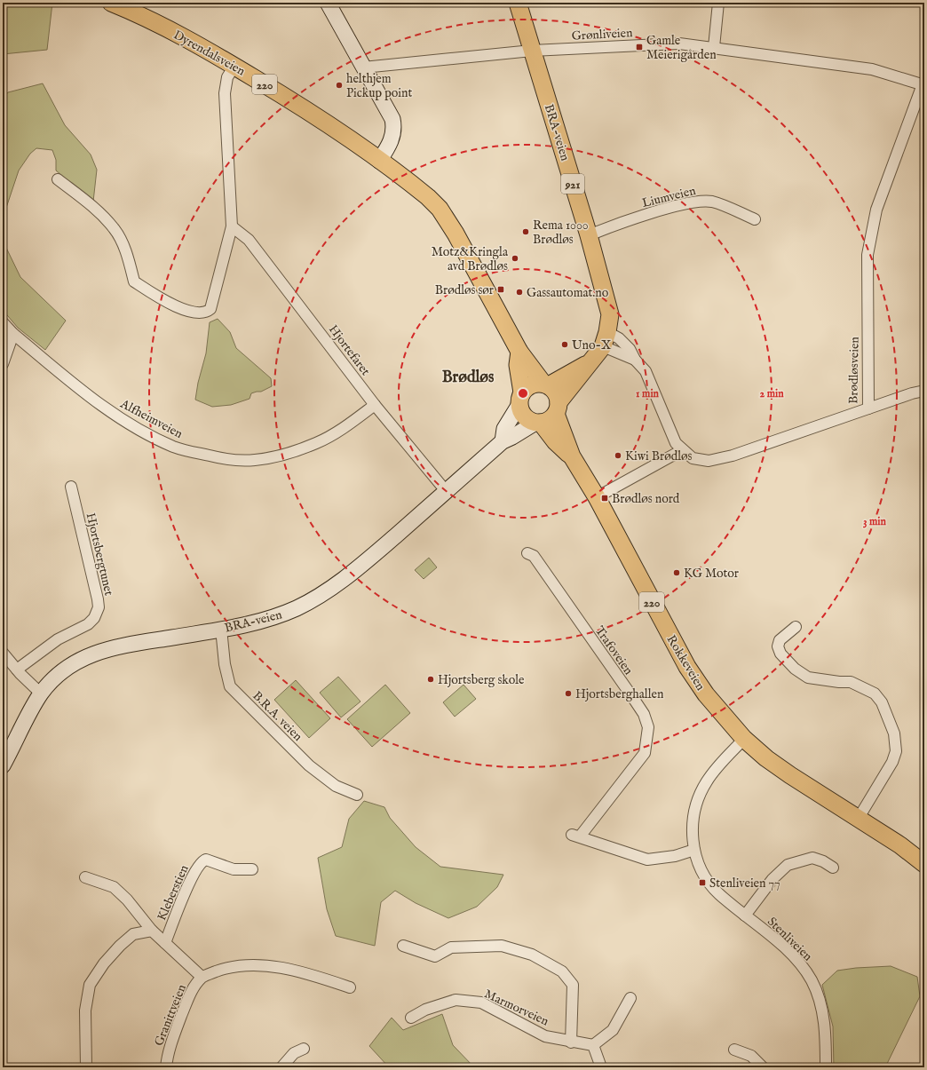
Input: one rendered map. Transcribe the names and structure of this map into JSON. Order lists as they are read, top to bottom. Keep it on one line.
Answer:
{"streets":{"main road":["Dyrendalsveien","220","BRA-veien","921","Rokkeveien"],"street":["Grønliveien","Liumveien","Hjortefaret","Brødløsveien","Alfheimveien","Hjortsbergtunet","Trafoveien","B.R.A. veien","Kleberstien","Stenliveien","Marmorveien","Granittveien"]},"crossings":[["Grønliveien","BRA-veien"],["Grønliveien","Brødløsveien"],["Dyrendalsveien","220"],["220","BRA-veien"],["220","Rokkeveien"],["BRA-veien","Liumveien"],["BRA-veien","Hjortefaret"],["BRA-veien","Brødløsveien"],["BRA-veien","Rokkeveien"],["BRA-veien","B.R.A. veien"],["Hjortefaret","Alfheimveien"],["Trafoveien","Stenliveien"],["Rokkeveien","Stenliveien"],["Kleberstien","Granittveien"]],"districts":["Brødløs"],"places":{"transit":["Gamle Meierigården","Brødløs sør","Brødløs nord","Stenliveien 77"],"other":["helthjem Pickup point","Rema 1000 Brødløs","Motz&Kringla avd Brødløs","Gassautomat.no","Uno-X","Kiwi Brødløs","KG Motor","Hjortsberg skole","Hjortsberghallen"]},"rings":["1 min","2 min","3 min"]}
